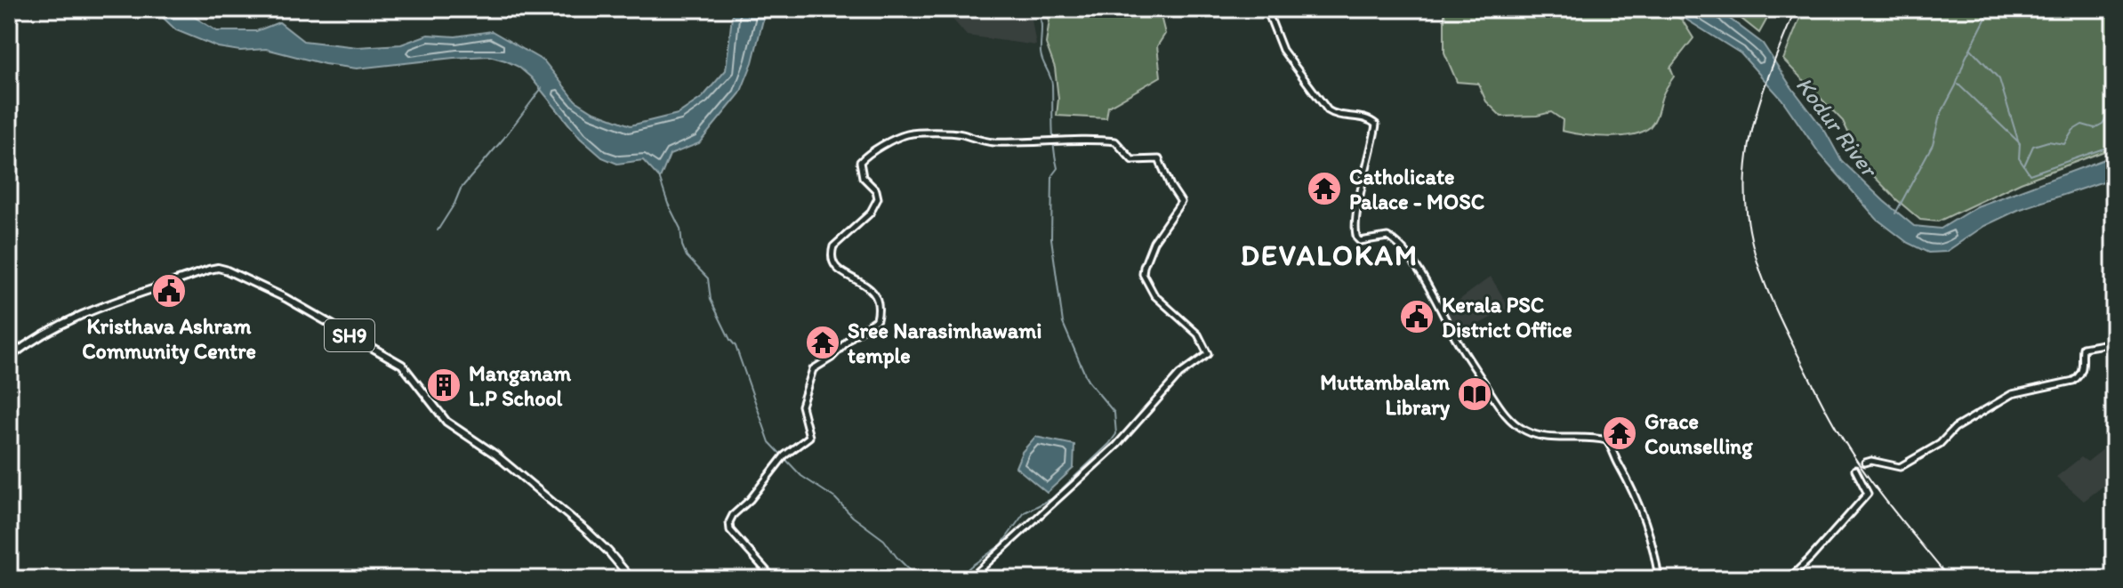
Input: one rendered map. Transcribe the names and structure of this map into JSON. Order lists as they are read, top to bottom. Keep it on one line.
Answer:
{"streets":{"main road":["SH9"]},"districts":["DEVALOKAM"],"water":["Kodur River"],"places":{"temple":["Catholicate Palace - MOSC","Sree Narasimhawami temple","Grace Counselling"],"public building":["Kristhava Ashram Community Centre","Kerala PSC District Office"],"building":["Manganam L.P School"],"library":["Muttambalam Library"]}}
